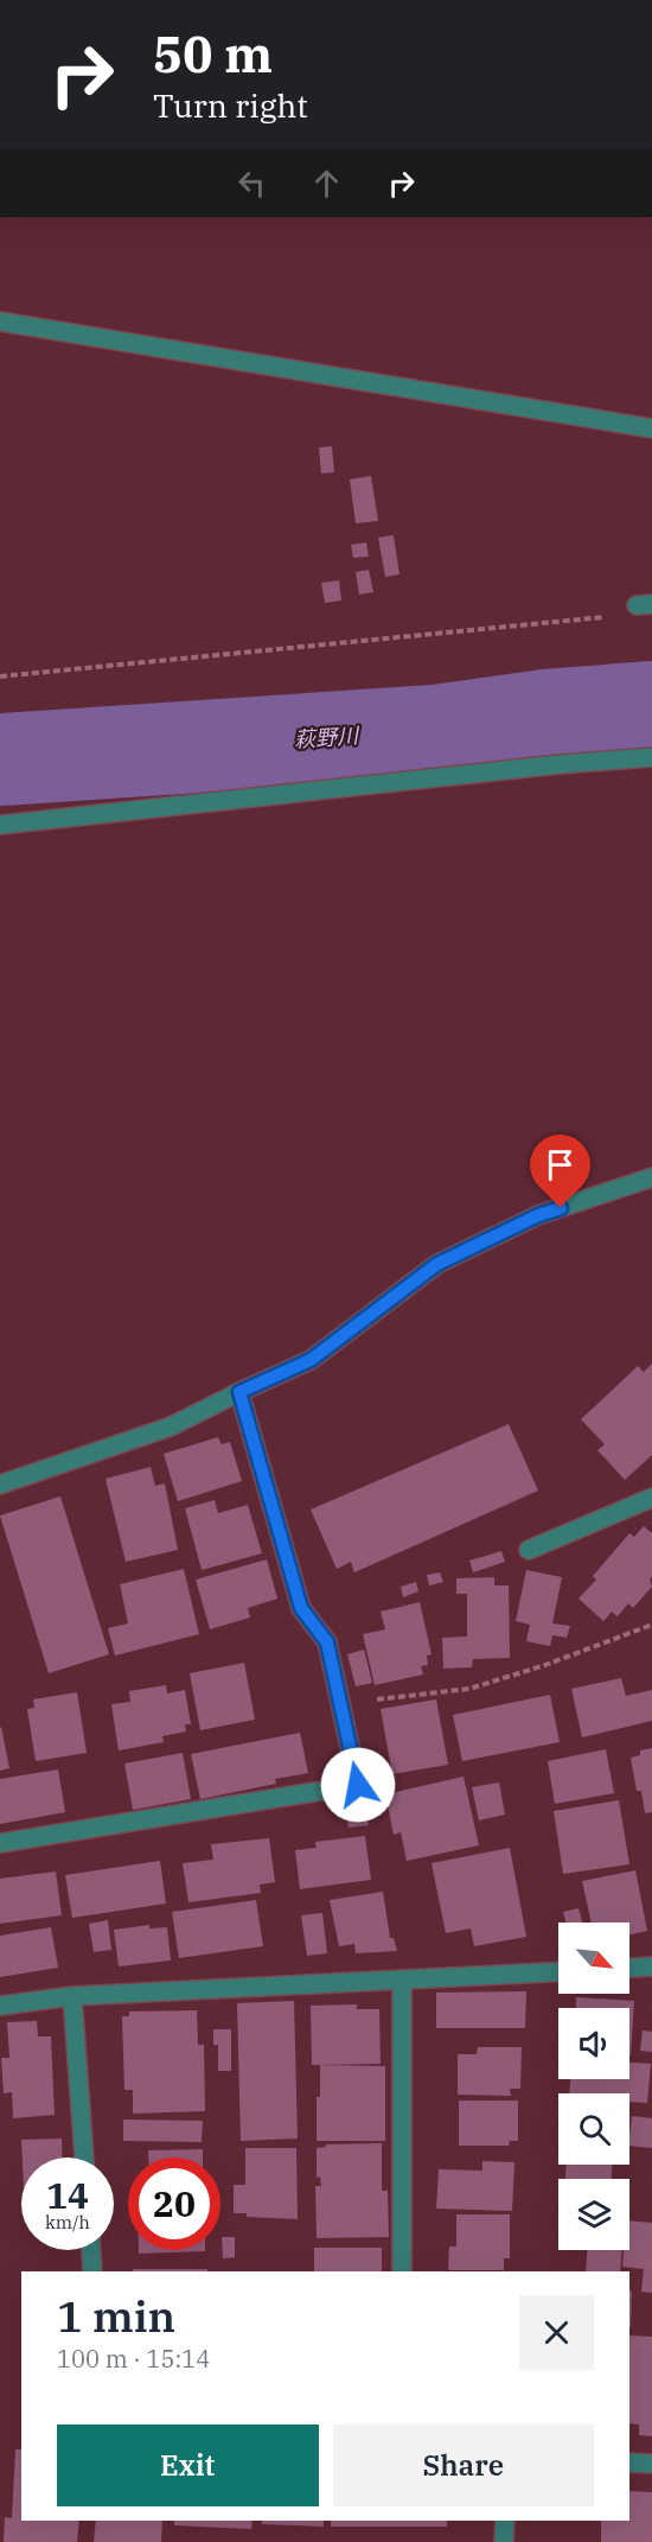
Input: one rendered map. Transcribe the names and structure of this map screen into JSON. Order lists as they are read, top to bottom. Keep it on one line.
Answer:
{"water":["萩野川"],"north":"bottom right","page":{"turn":["50 m","Turn right"],"speed":"14 km/h","limit":"20","heading":["1 min","100 m · 15:14"],"buttons":["Exit","Share"]}}
